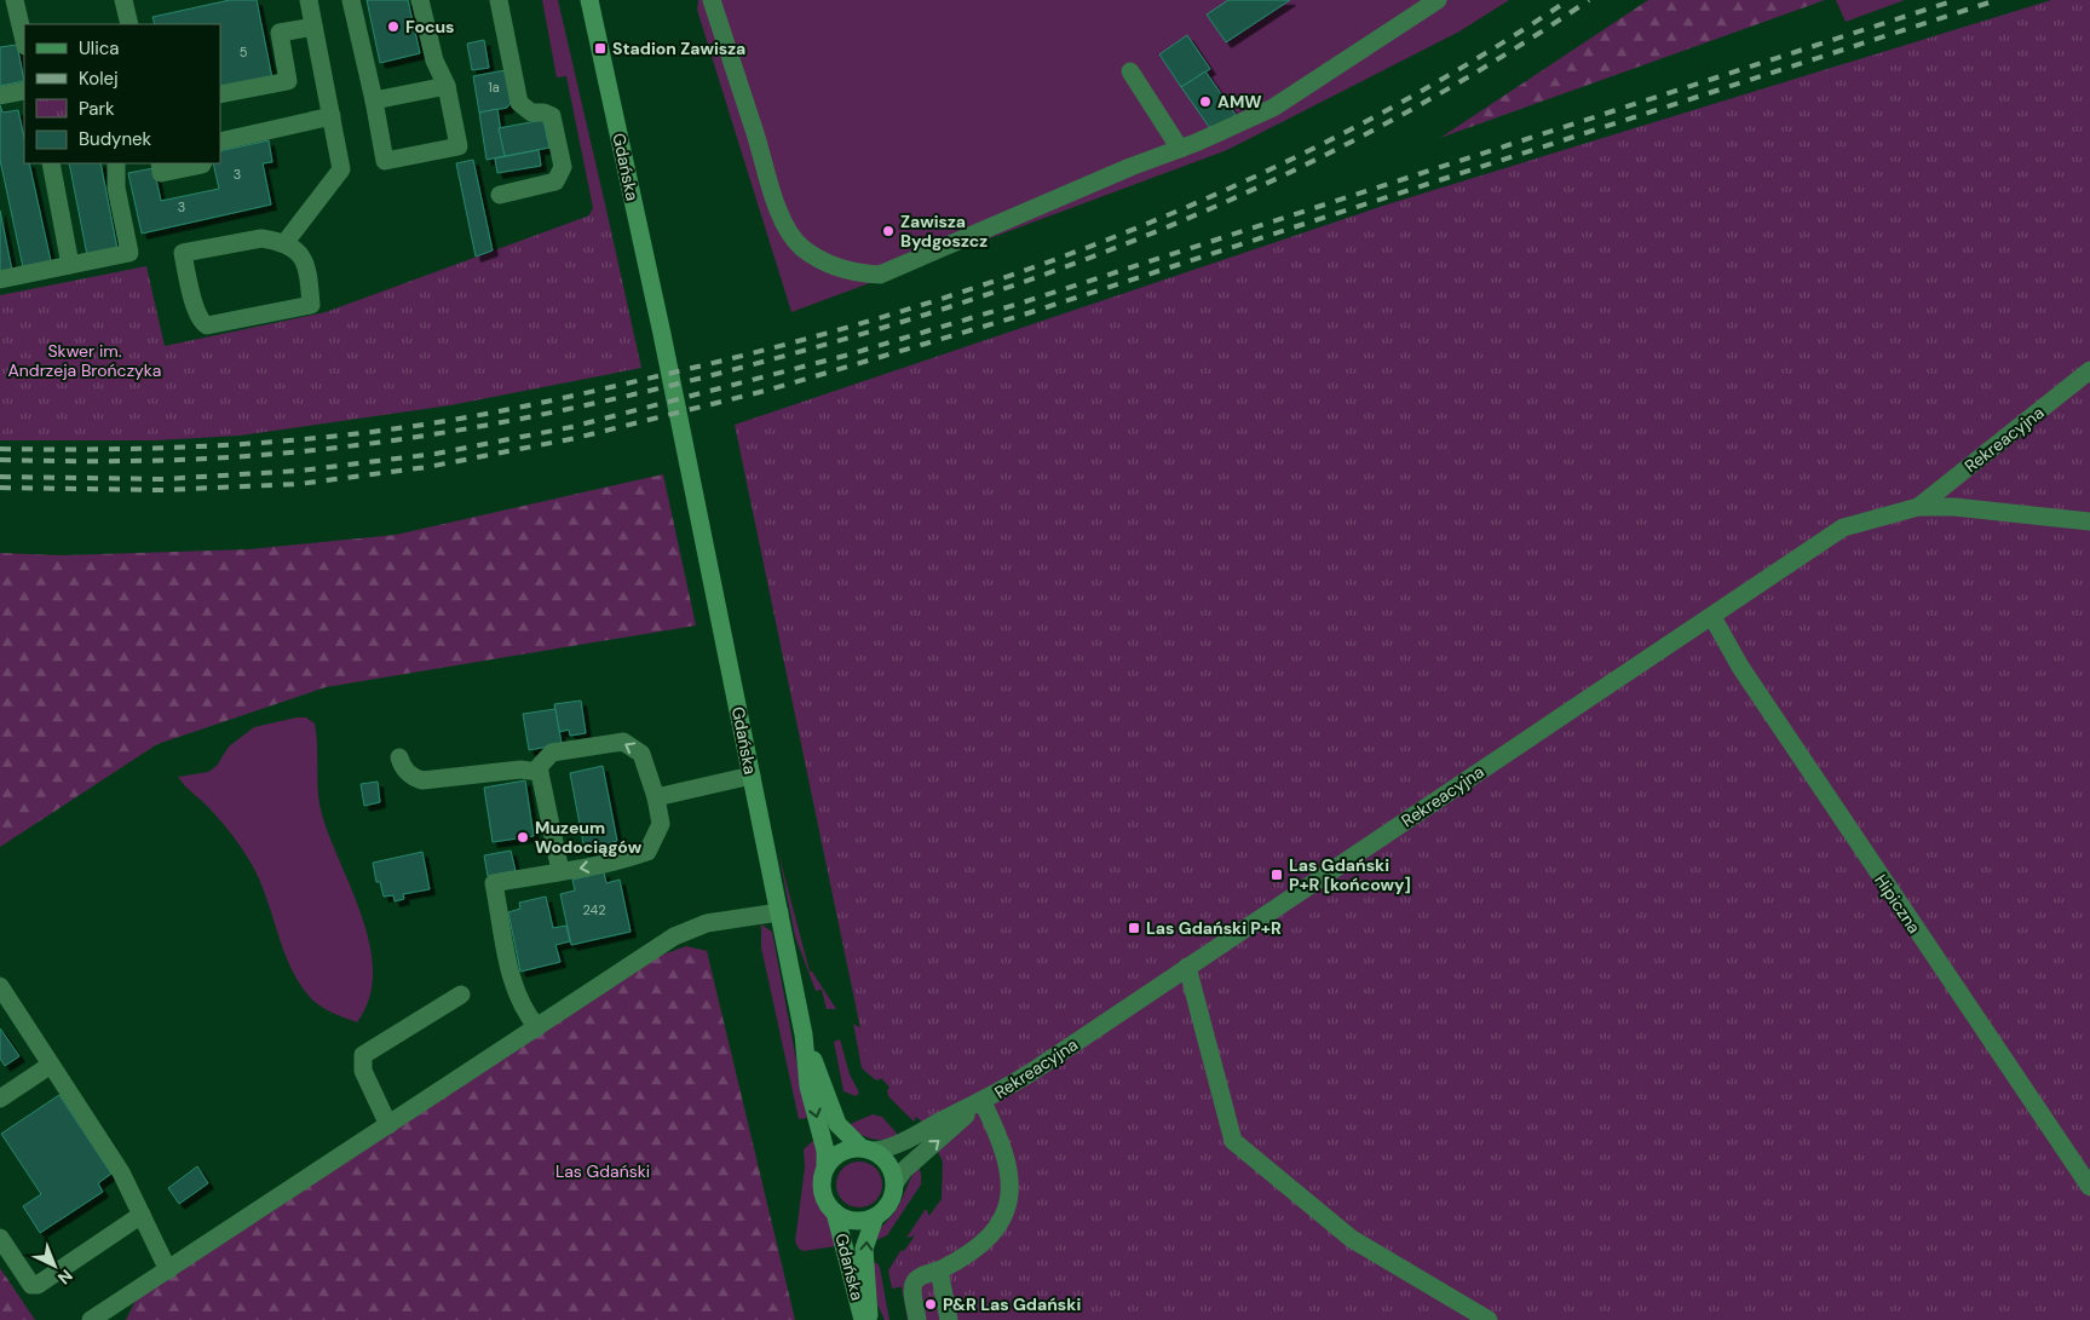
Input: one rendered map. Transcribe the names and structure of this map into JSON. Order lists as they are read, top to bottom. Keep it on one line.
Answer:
{"streets":{"main road":["Gdańska"],"street":["Rekreacyjna","Hipiczna"]},"crossings":[["Gdańska","Rekreacyjna"],["Rekreacyjna","Hipiczna"]],"parks":["Skwer im. Andrzeja Brończyka","Las Gdański"],"places":{"other":["Focus","AMW","Zawisza Bydgoszcz","Muzeum Wodociągów","P&R Las Gdański"],"transit":["Stadion Zawisza","Las Gdański P+R [końcowy]","Las Gdański P+R"]},"house_numbers":["5","1a","3","3","242"],"legend":["Ulica","Kolej","Park","Budynek"],"north":"bottom right"}
